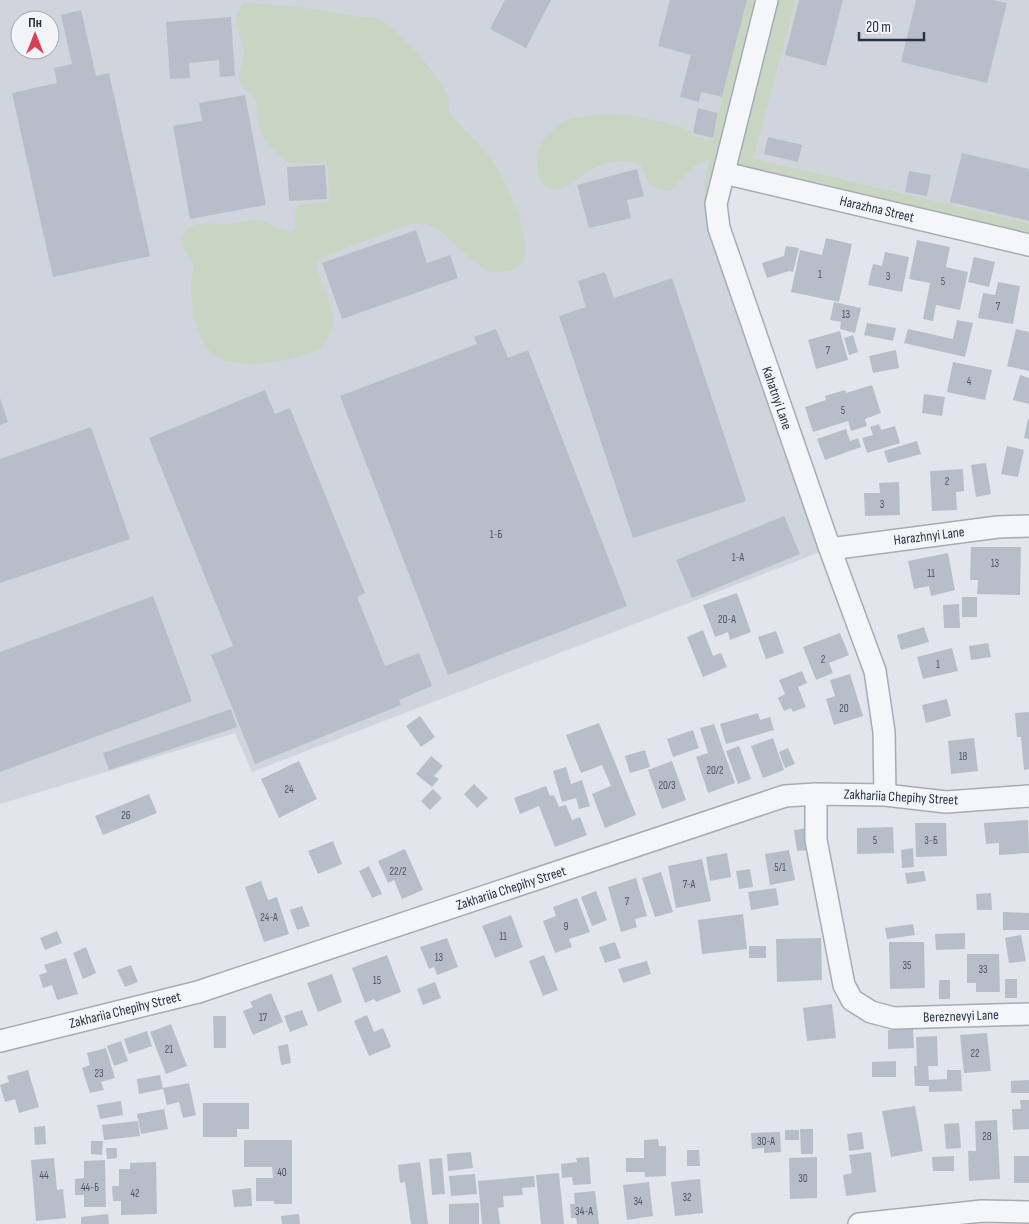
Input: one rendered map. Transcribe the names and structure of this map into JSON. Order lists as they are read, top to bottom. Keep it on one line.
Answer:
{"streets":{"street":["Harazhna Street","Kahatnyi Lane","Harazhnyi Lane","Zakhariia Chepihy Street","Bereznevyi Lane"]},"crossings":[["Harazhna Street","Kahatnyi Lane"],["Kahatnyi Lane","Harazhnyi Lane"],["Kahatnyi Lane","Zakhariia Chepihy Street"],["Zakhariia Chepihy Street","Bereznevyi Lane"]],"house_numbers":["1","3","5","7","13","7","4","5","2","3","1-Б","1-А","13","11","20-А","2","1","20","18","20/2","20/3","24","26","5","3-Б","5/1","22/2","7-А","7","24-А","9","11","13","35","33","15","17","21","22","23","28","30-А","40","44","30","44-Б","42","32","34","34-А"],"scale_bar":"20 m","north":"top"}
